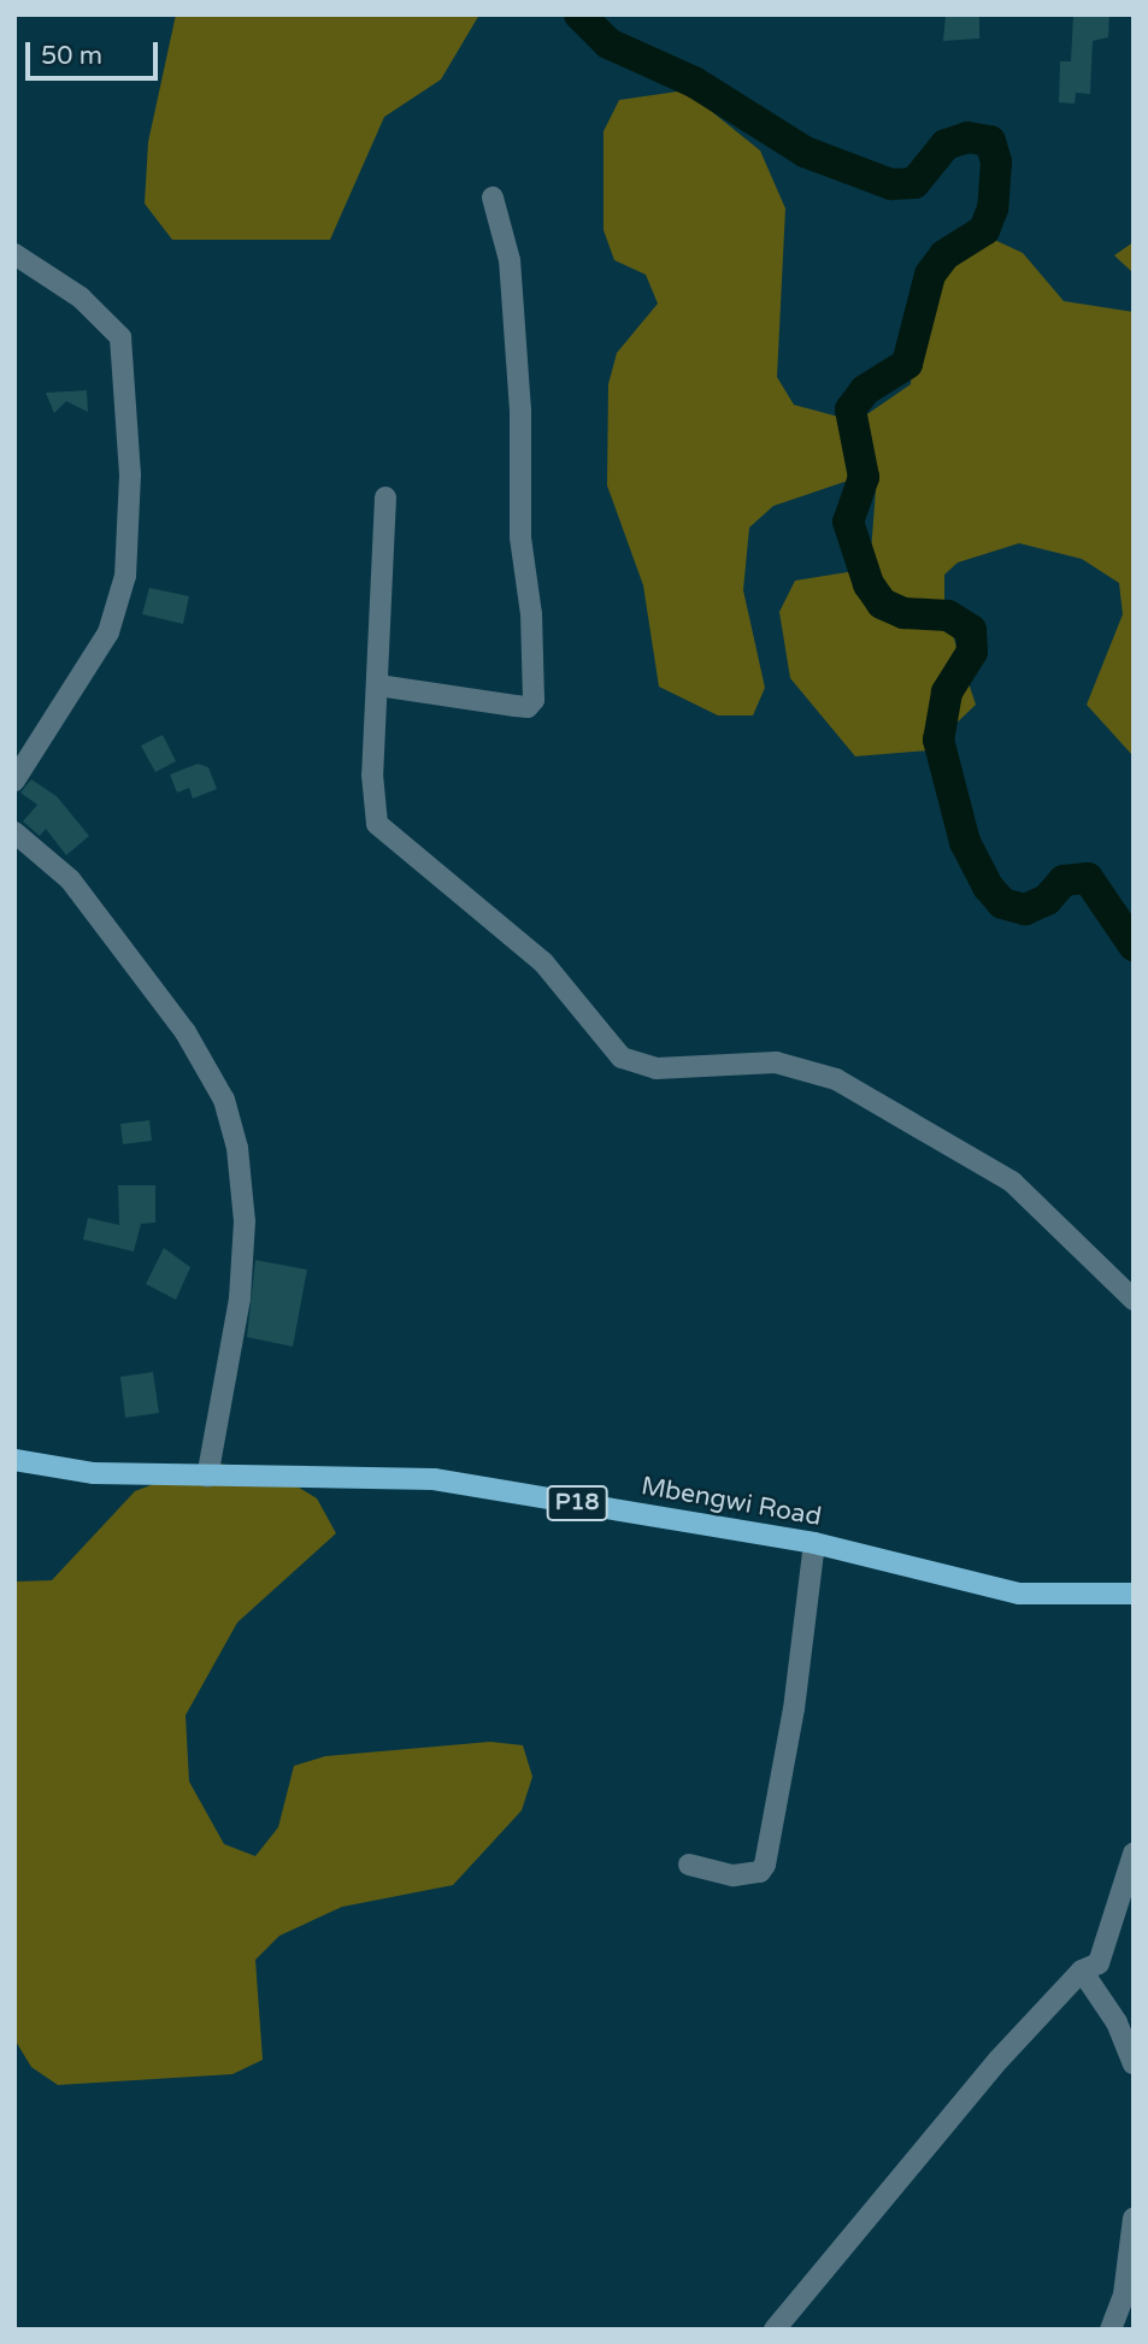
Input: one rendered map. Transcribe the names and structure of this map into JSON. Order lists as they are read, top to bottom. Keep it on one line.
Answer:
{"streets":{"main road":["Mbengwi Road","P18"]},"scale_bar":"50 m"}
